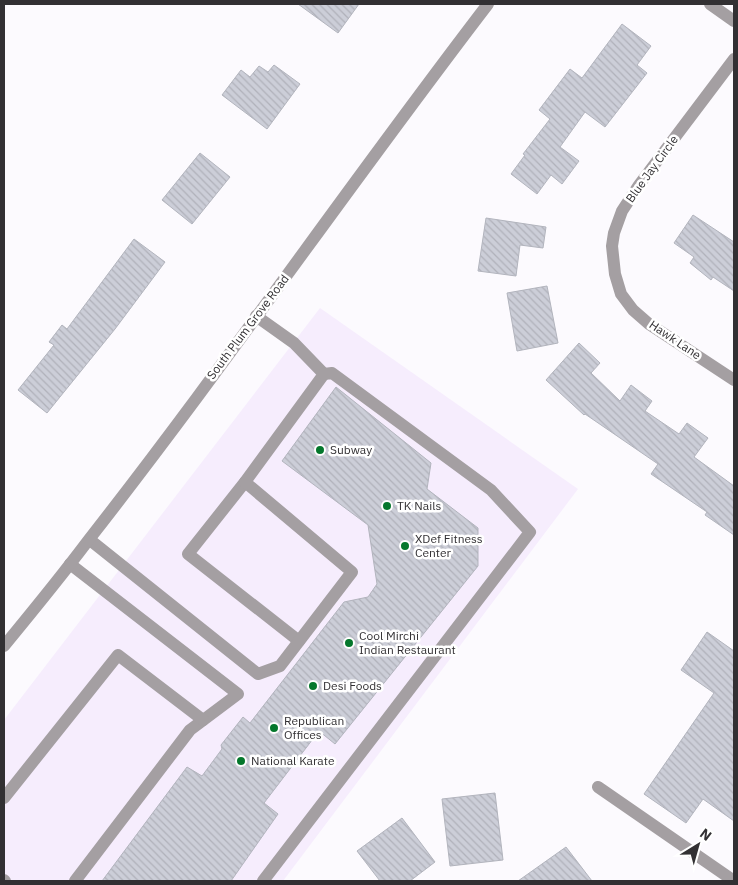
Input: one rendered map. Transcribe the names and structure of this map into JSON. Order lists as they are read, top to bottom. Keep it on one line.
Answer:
{"streets":{"street":["Blue Jay Circle","South Plum Grove Road","Hawk Lane"]},"crossings":[["Blue Jay Circle","Hawk Lane"]],"places":["Subway","TK Nails","XDef Fitness Center","Cool Mirchi Indian Restaurant","Desi Foods","Republican Offices","National Karate"],"north":"top right"}
